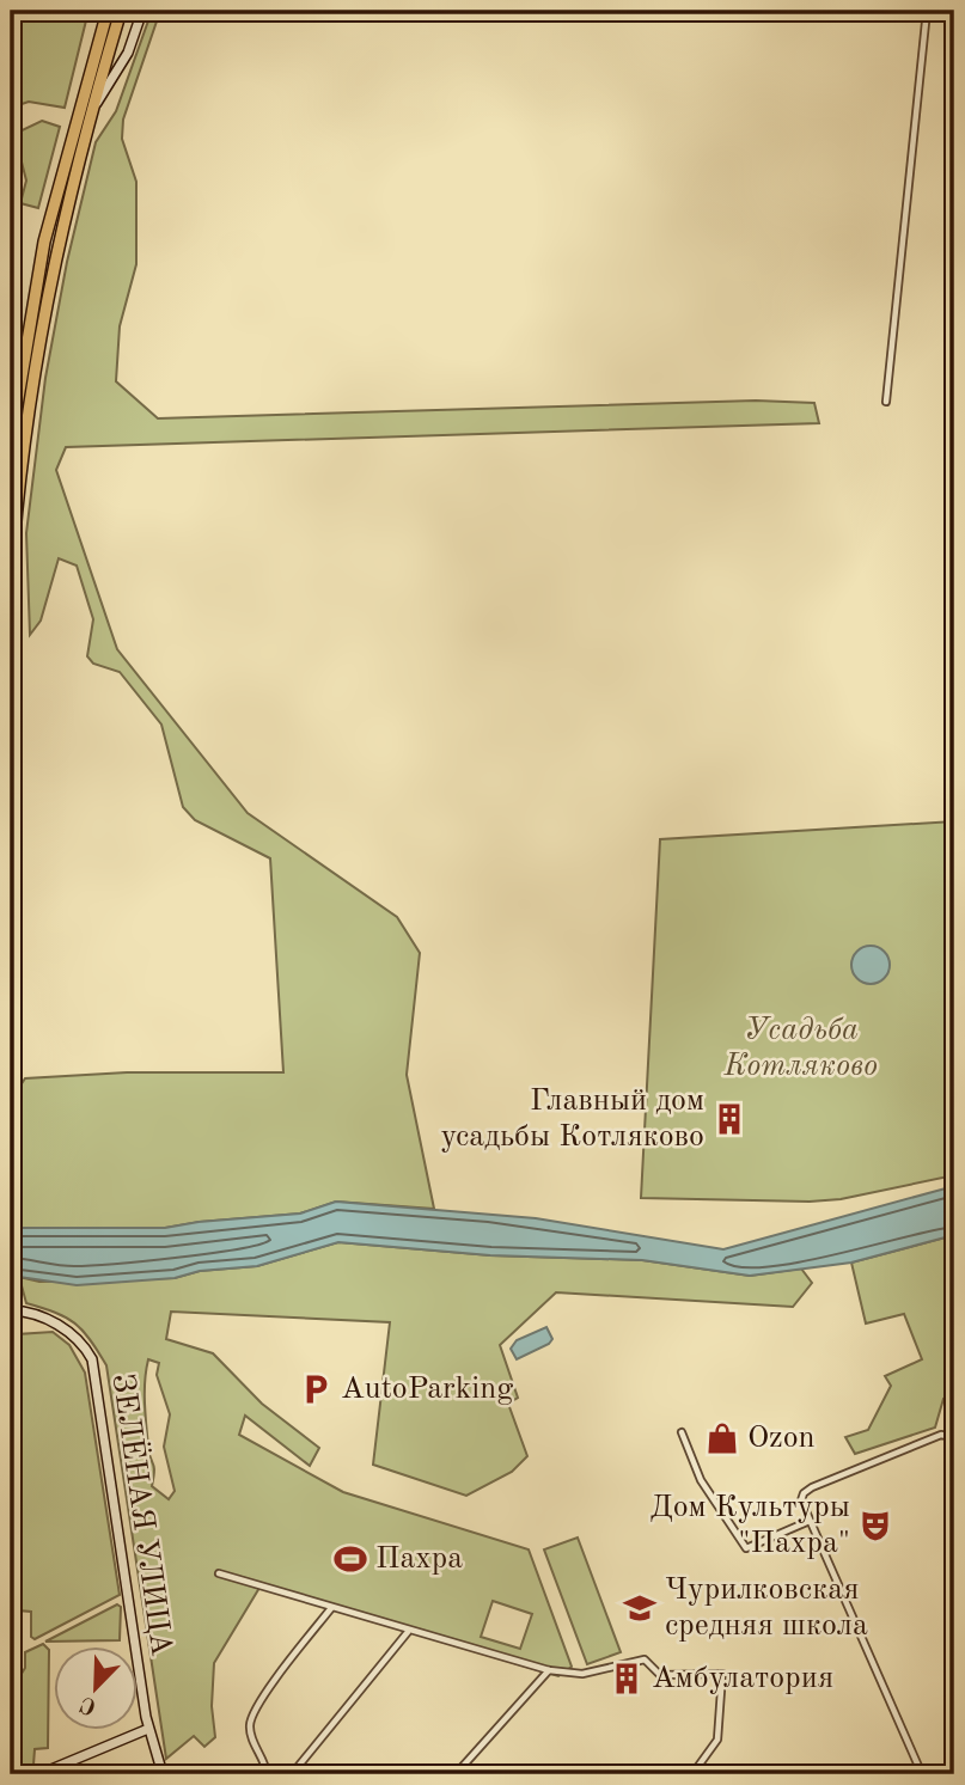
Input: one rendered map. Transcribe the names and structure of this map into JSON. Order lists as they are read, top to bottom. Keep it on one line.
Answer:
{"streets":{"street":["ЗЕЛЁНАЯ УЛИЦА"]},"parks":["Усадьба Котляково"],"places":{"building":["Главный дом усадьбы Котляково","Амбулатория"],"parking":["AutoParking"],"shop":["Ozon"],"theatre":["Дом Культуры \"Пахра\""],"sports":["Пахра"],"school or university":["Чурилковская средняя школа"]},"north":"bottom left"}
